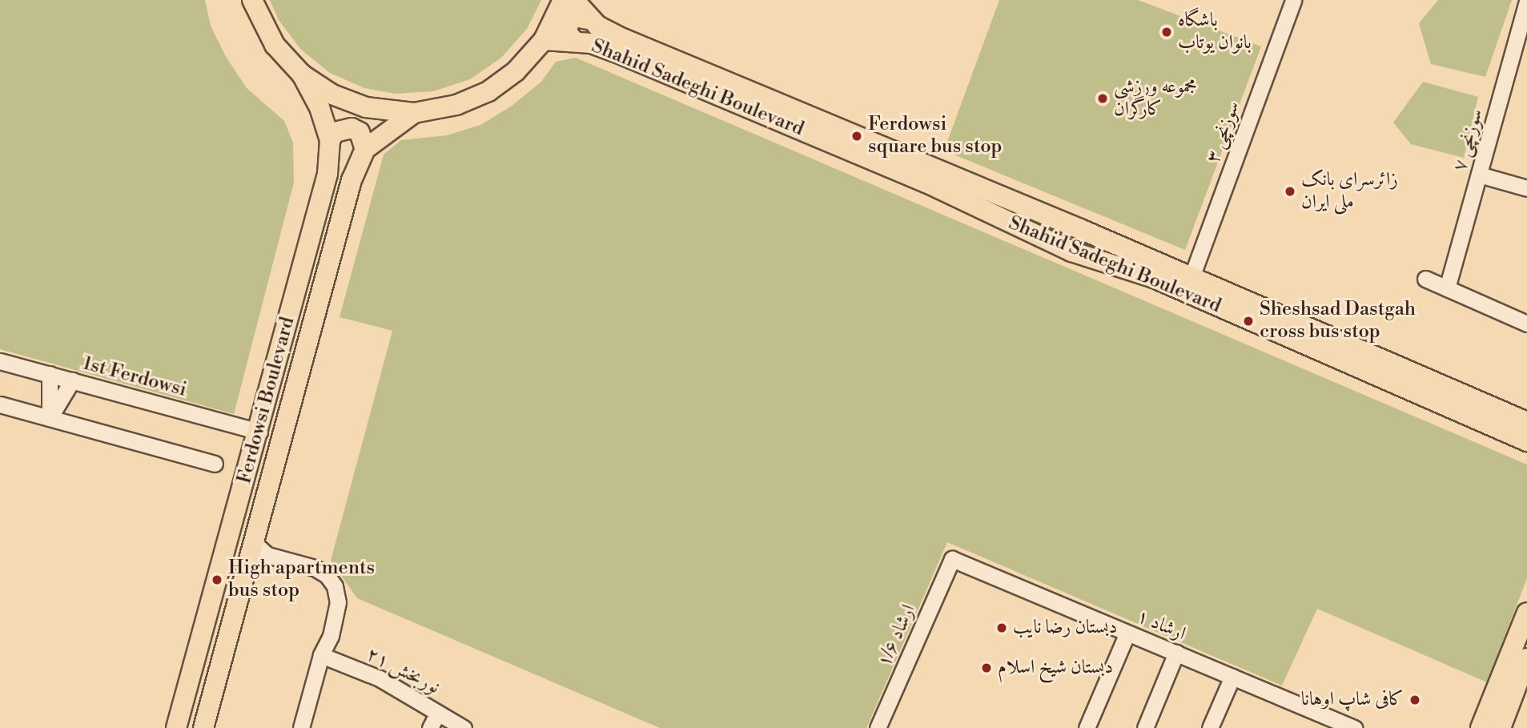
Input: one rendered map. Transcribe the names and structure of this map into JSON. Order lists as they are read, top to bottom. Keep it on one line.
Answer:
{"streets":{"main road":["Shahid Sadeghi Boulevard","Ferdowsi Boulevard"],"street":["سوزنچی ۳","سوزنچی ۷","1st Ferdowsi","ارشاد ۱","ارشاد ۱/۶","نوربخش ۲۱"]},"crossings":[["Shahid Sadeghi Boulevard","سوزنچی ۳"],["1st Ferdowsi","Ferdowsi Boulevard"],["ارشاد ۱","ارشاد ۱/۶"]],"places":["باشگاه بانوان یوتاب","مجموعه ورزشی کارگران","Ferdowsi square bus stop","زائرسرای بانک ملی ایران","Sheshsad Dastgah cross bus stop","High apartments bus stop","دبستان رضا نایب","دبستان شیخ اسلام","کافی شاپ اوهانا"]}
